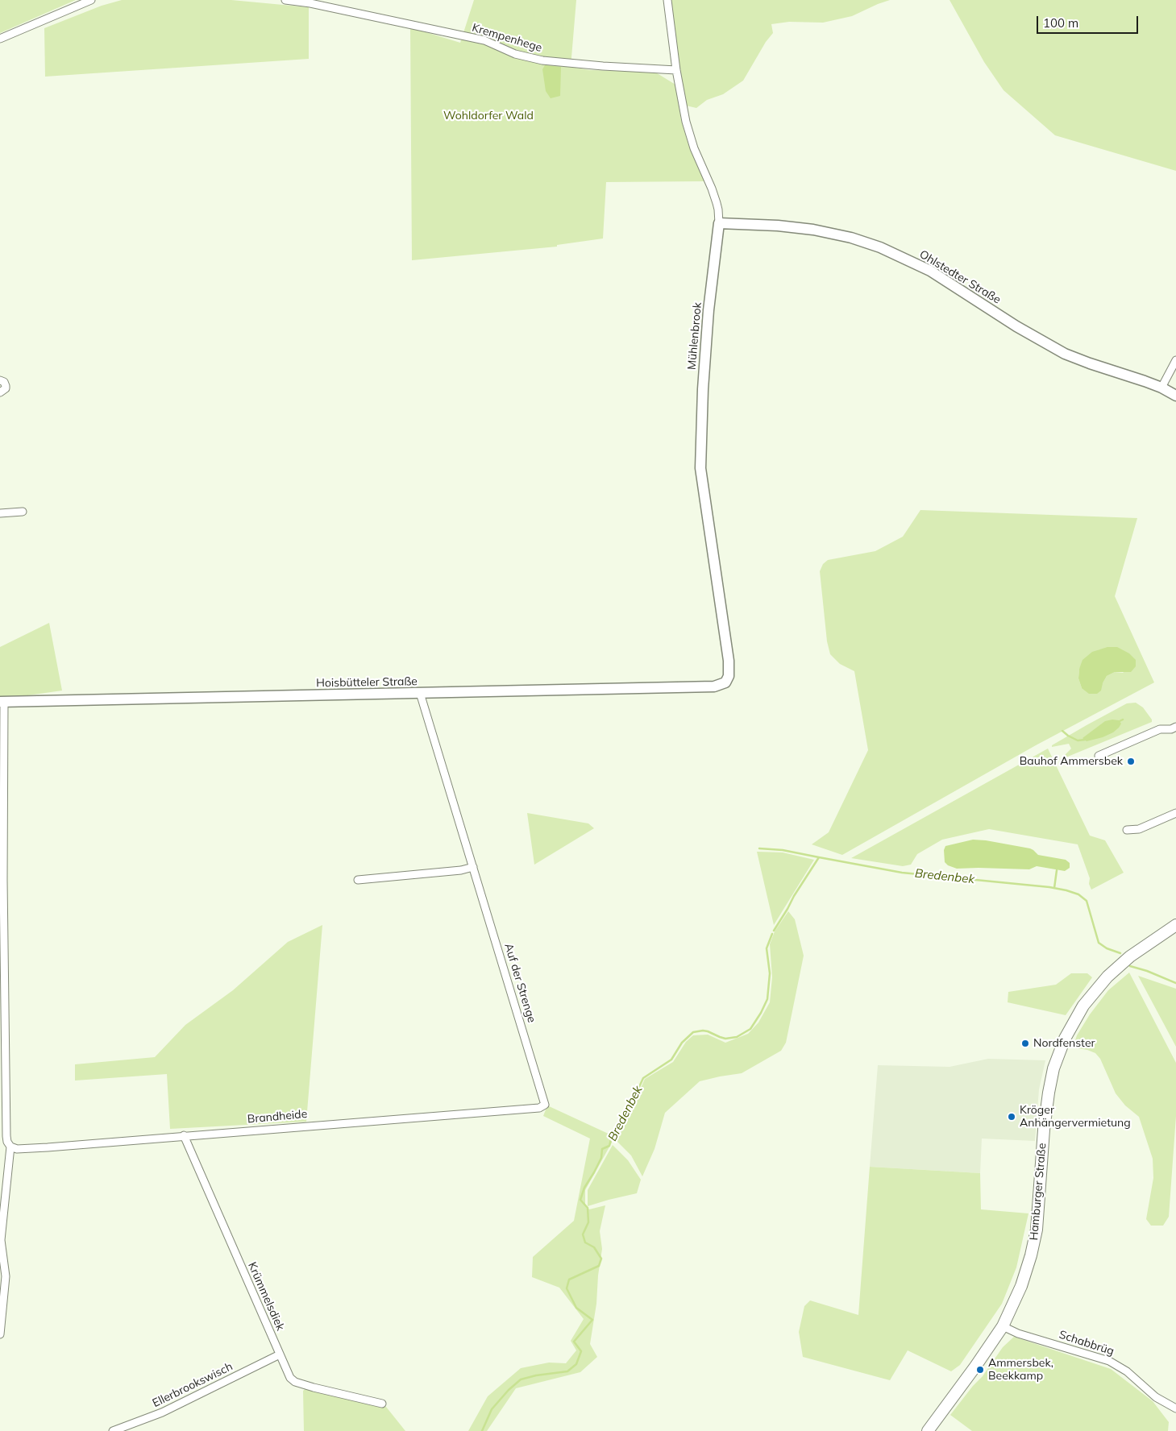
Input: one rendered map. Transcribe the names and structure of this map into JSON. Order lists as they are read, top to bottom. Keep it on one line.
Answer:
{"streets":{"main road":["Hamburger Straße"],"street":["Krempenhege","Ohlstedter Straße","Mühlenbrook","Hoisbütteler Straße","Auf der Strenge","Brandheide","Krümmelsdiek","Schabbrüg","Ellerbrookswisch"]},"crossings":[["Krempenhege","Mühlenbrook"],["Ohlstedter Straße","Mühlenbrook"],["Mühlenbrook","Hoisbütteler Straße"],["Hoisbütteler Straße","Auf der Strenge"],["Auf der Strenge","Brandheide"],["Brandheide","Krümmelsdiek"],["Hamburger Straße","Schabbrüg"],["Krümmelsdiek","Ellerbrookswisch"]],"water":["Bredenbek"],"parks":["Wohldorfer Wald"],"places":["Bauhof Ammersbek","Nordfenster","Kröger Anhängervermietung","Ammersbek, Beekkamp"],"scale_bar":"100 m"}
